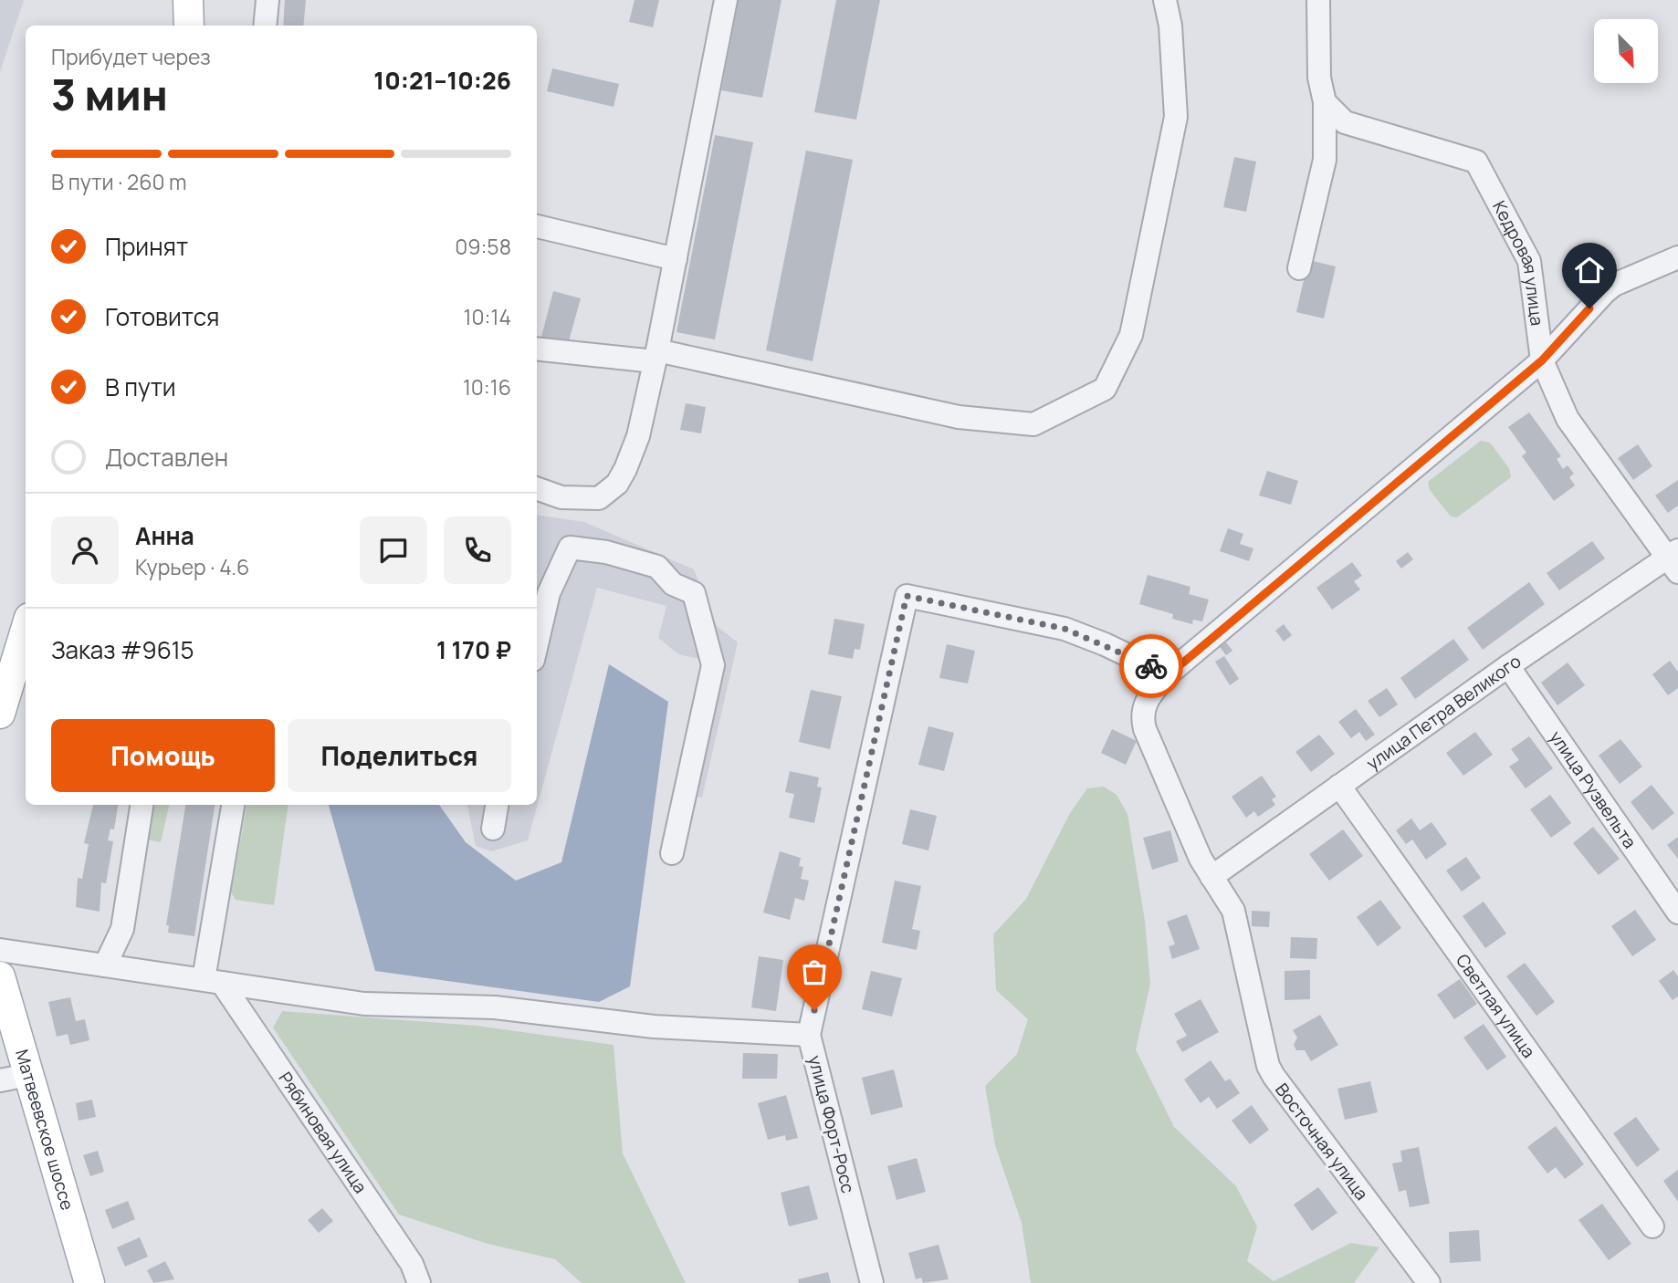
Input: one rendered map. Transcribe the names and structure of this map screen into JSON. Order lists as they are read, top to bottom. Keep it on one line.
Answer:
{"streets":{"main road":["Матвеевское шоссе"],"street":["Кедровая улица","улица Петра Великого","улица Рузвельта","Светлая улица","улица Форт-Росс","Рябиновая улица","Восточная улица"]},"crossings":[["Кедровая улица","улица Петра Великого"],["Кедровая улица","Восточная улица"],["улица Петра Великого","улица Рузвельта"],["улица Петра Великого","Светлая улица"],["улица Петра Великого","Восточная улица"],["улица Форт-Росс","Восточная улица"]],"north":"bottom right","page":{"heading":["3 мин","Прибудет через","10:21–10:26"],"panel":["Анна","Курьер · 4.6","Заказ #9615","1 170 ₽"],"bar":"В пути · 260 m","list":[["Принят","09:58"],["Готовится","10:14"],["В пути","10:16"],"Доставлен"],"buttons":["Помощь","Поделиться"]}}
